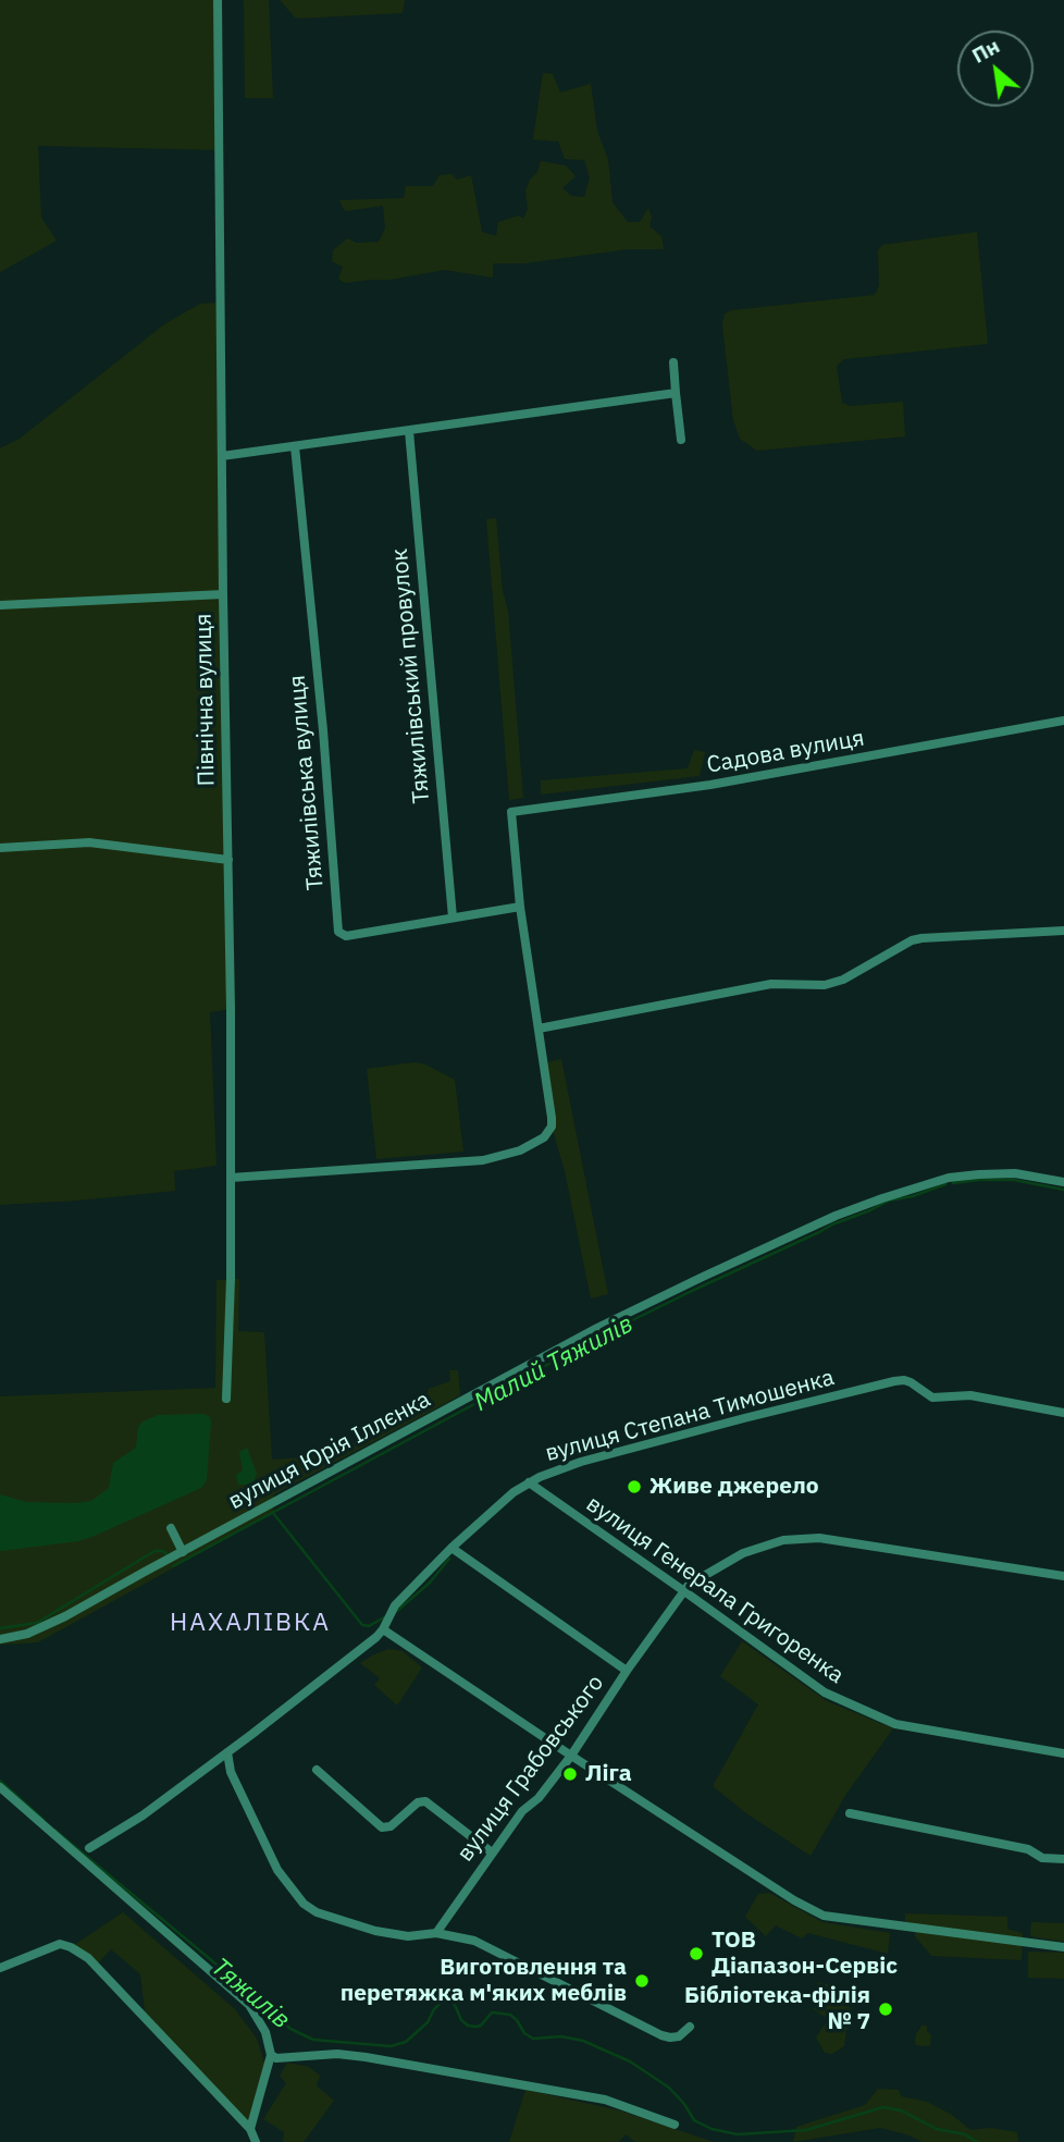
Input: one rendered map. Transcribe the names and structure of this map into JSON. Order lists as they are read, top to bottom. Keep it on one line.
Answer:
{"streets":{"street":["Тяжилівський провулок","Північна вулиця","Садова вулиця","Тяжилівська вулиця","вулиця Степана Тимошенка","вулиця Юрія Іллєнка","вулиця Генерала Григоренка","вулиця Грабовського"]},"crossings":[["Тяжилівський провулок","Тяжилівська вулиця"],["Садова вулиця","Тяжилівська вулиця"],["вулиця Степана Тимошенка","вулиця Генерала Григоренка"],["вулиця Генерала Григоренка","вулиця Грабовського"]],"districts":["НАХАЛІВКА"],"water":["Малий Тяжилів","Тяжилів"],"places":["Живе джерело","Ліга","ТОВ Діапазон-Сервіс","Виготовлення та перетяжка м'яких меблів","Бібліотека-філія № 7"],"north":"top left"}
